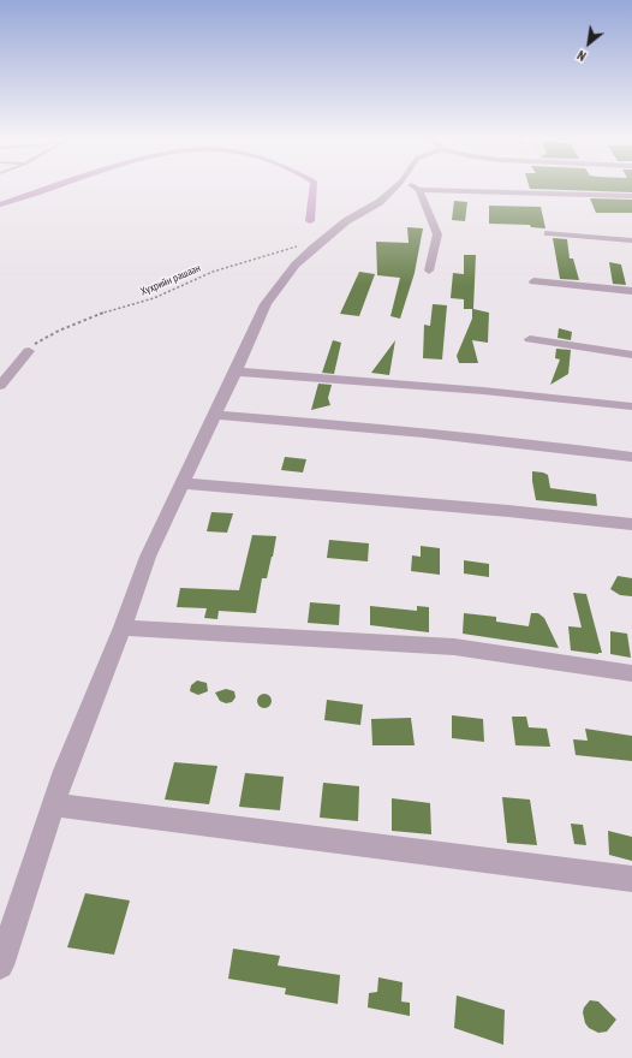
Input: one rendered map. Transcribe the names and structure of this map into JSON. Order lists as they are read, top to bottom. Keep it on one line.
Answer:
{"streets":{"path":["Хүхрийн рашаан"]},"north":"bottom left"}
